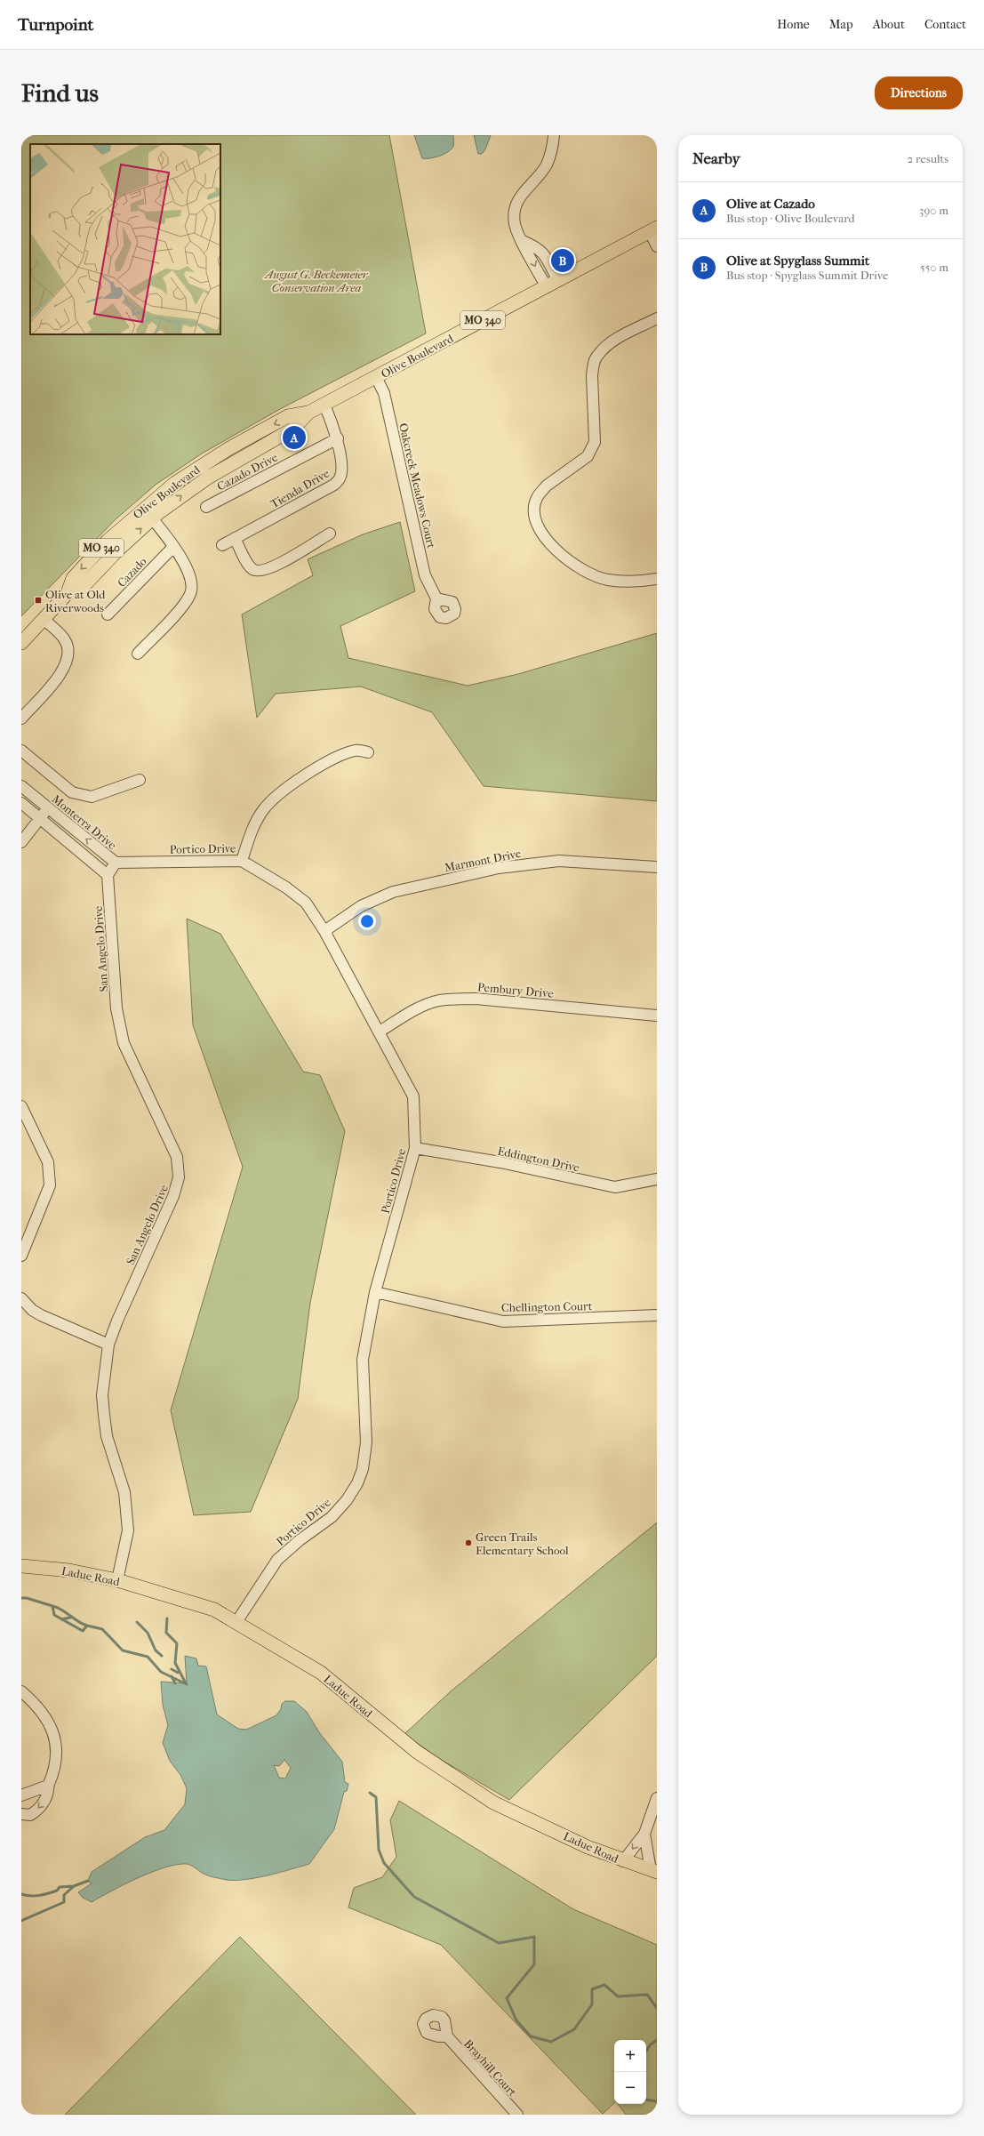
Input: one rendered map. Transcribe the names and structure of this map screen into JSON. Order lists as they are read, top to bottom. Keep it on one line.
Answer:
{"streets":{"main road":["MO 340","Olive Boulevard","Ladue Road"],"street":["Cazado Drive","Oakcreek Meadows Court","Tienda Drive","Cazado","Monterra Drive","Portico Drive","Marmont Drive","San Angelo Drive","Pembury Drive","Eddington Drive","Chellington Court","Brayhill Court"]},"crossings":[["Olive Boulevard","Oakcreek Meadows Court"],["Olive Boulevard","Tienda Drive"],["Cazado Drive","Tienda Drive"],["Monterra Drive","Portico Drive"],["Portico Drive","Marmont Drive"],["Portico Drive","Pembury Drive"],["Portico Drive","Eddington Drive"],["Portico Drive","Chellington Court"],["Portico Drive","Ladue Road"],["San Angelo Drive","Ladue Road"]],"parks":["August G. Beckemeier Conservation Area"],"places":{"transit":["Olive at Old Riverwoods"],"other":["Green Trails Elementary School"]},"page":{"header":"Turnpoint","nav":["Home","Map","About","Contact"],"buttons":"Directions","title":"Find us","heading":["Nearby","2 results"],"list":[{"mark":"A","name":"Olive at Cazado","note":"Bus stop · Olive Boulevard","value":"390 m"},{"mark":"B","name":"Olive at Spyglass Summit","note":"Bus stop · Spyglass Summit Drive","value":"550 m"}],"pins":["B","A"],"map_buttons":["+","−"]}}
